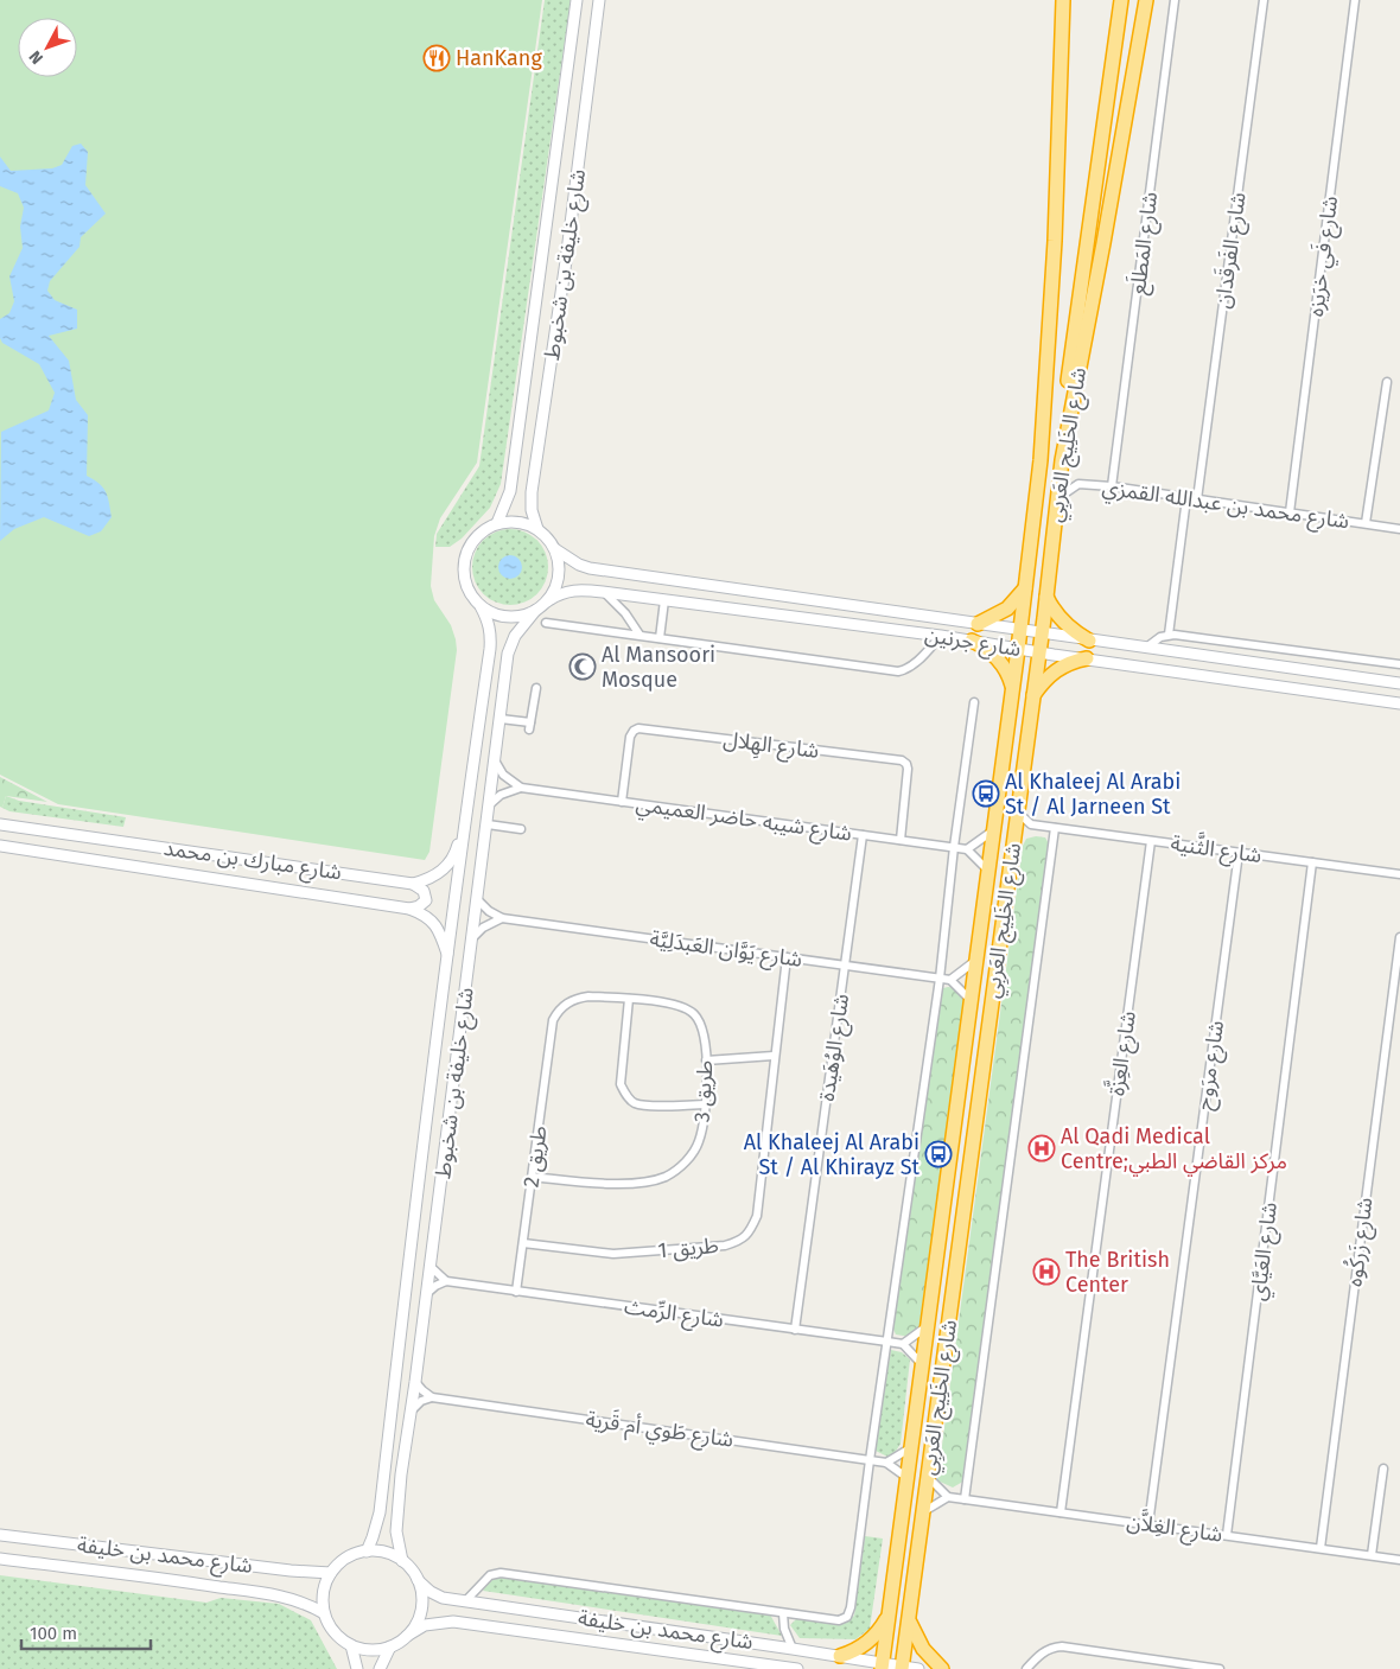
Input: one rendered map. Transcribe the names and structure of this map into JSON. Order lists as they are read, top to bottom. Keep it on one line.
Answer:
{"streets":{"highway":["شارع الخَلِيج العَربِي"],"main road":["شارع خليفة بن شخبوط","شارع جرنين","شارع مبارك بن محمد","شارع محمد بن خليفة"],"street":["شارع المَطلَع","شارع الفَرقَدان","شارع فَي خرَيزه","شارع محمد بن عبدالله القمزي","شارع الهِلال","شارع شيبه حاضر العميمي","شارع الثَّنية","شارع يَوَّان العَبدَلِيَّة","شارع الوُهَيدة","شارع العِزَّة","شارع مرَوح","طريق 3","طريق 2","شارع زَركُوه","طريق 1","شارع العَيَّاي","شارع الرِّمث","شارع طَوي أم قَرية","شارع الغِلاَّن"]},"crossings":[["شارع المَطلَع","شارع الخَلِيج العَربِي"],["شارع المَطلَع","شارع محمد بن عبدالله القمزي"],["شارع المَطلَع","شارع جرنين"],["شارع الفَرقَدان","شارع محمد بن عبدالله القمزي"],["شارع فَي خرَيزه","شارع محمد بن عبدالله القمزي"],["شارع خليفة بن شخبوط","شارع جرنين"],["شارع خليفة بن شخبوط","شارع مبارك بن محمد"],["شارع خليفة بن شخبوط","شارع يَوَّان العَبدَلِيَّة"],["شارع خليفة بن شخبوط","شارع محمد بن خليفة"],["شارع الخَلِيج العَربِي","شارع محمد بن عبدالله القمزي"],["شارع الخَلِيج العَربِي","شارع جرنين"],["شارع الخَلِيج العَربِي","شارع الثَّنية"],["شارع الخَلِيج العَربِي","شارع طَوي أم قَرية"],["شارع الخَلِيج العَربِي","شارع الغِلاَّن"],["شارع الخَلِيج العَربِي","شارع محمد بن خليفة"],["شارع محمد بن عبدالله القمزي","شارع جرنين"],["شارع الهِلال","شارع شيبه حاضر العميمي"],["شارع شيبه حاضر العميمي","شارع الوُهَيدة"],["شارع الثَّنية","شارع العِزَّة"],["شارع الثَّنية","شارع مرَوح"],["شارع الثَّنية","شارع العَيَّاي"],["شارع يَوَّان العَبدَلِيَّة","شارع الوُهَيدة"],["شارع يَوَّان العَبدَلِيَّة","طريق 1"],["شارع الوُهَيدة","شارع الرِّمث"],["شارع العِزَّة","شارع الغِلاَّن"],["شارع مرَوح","شارع الغِلاَّن"],["طريق 3","طريق 2"],["طريق 2","طريق 1"],["طريق 2","شارع الرِّمث"],["شارع زَركُوه","شارع الغِلاَّن"],["شارع العَيَّاي","شارع الغِلاَّن"]],"places":{"restaurant":["HanKang"],"mosque":["Al Mansoori Mosque"],"bus stop":["Al Khaleej Al Arabi St / Al Jarneen St","Al Khaleej Al Arabi St / Al Khirayz St"],"hospital":["Al Qadi Medical Centre;مركز القاضي الطبي","The British Center"]},"scale_bar":"100 m","north":"bottom left"}
